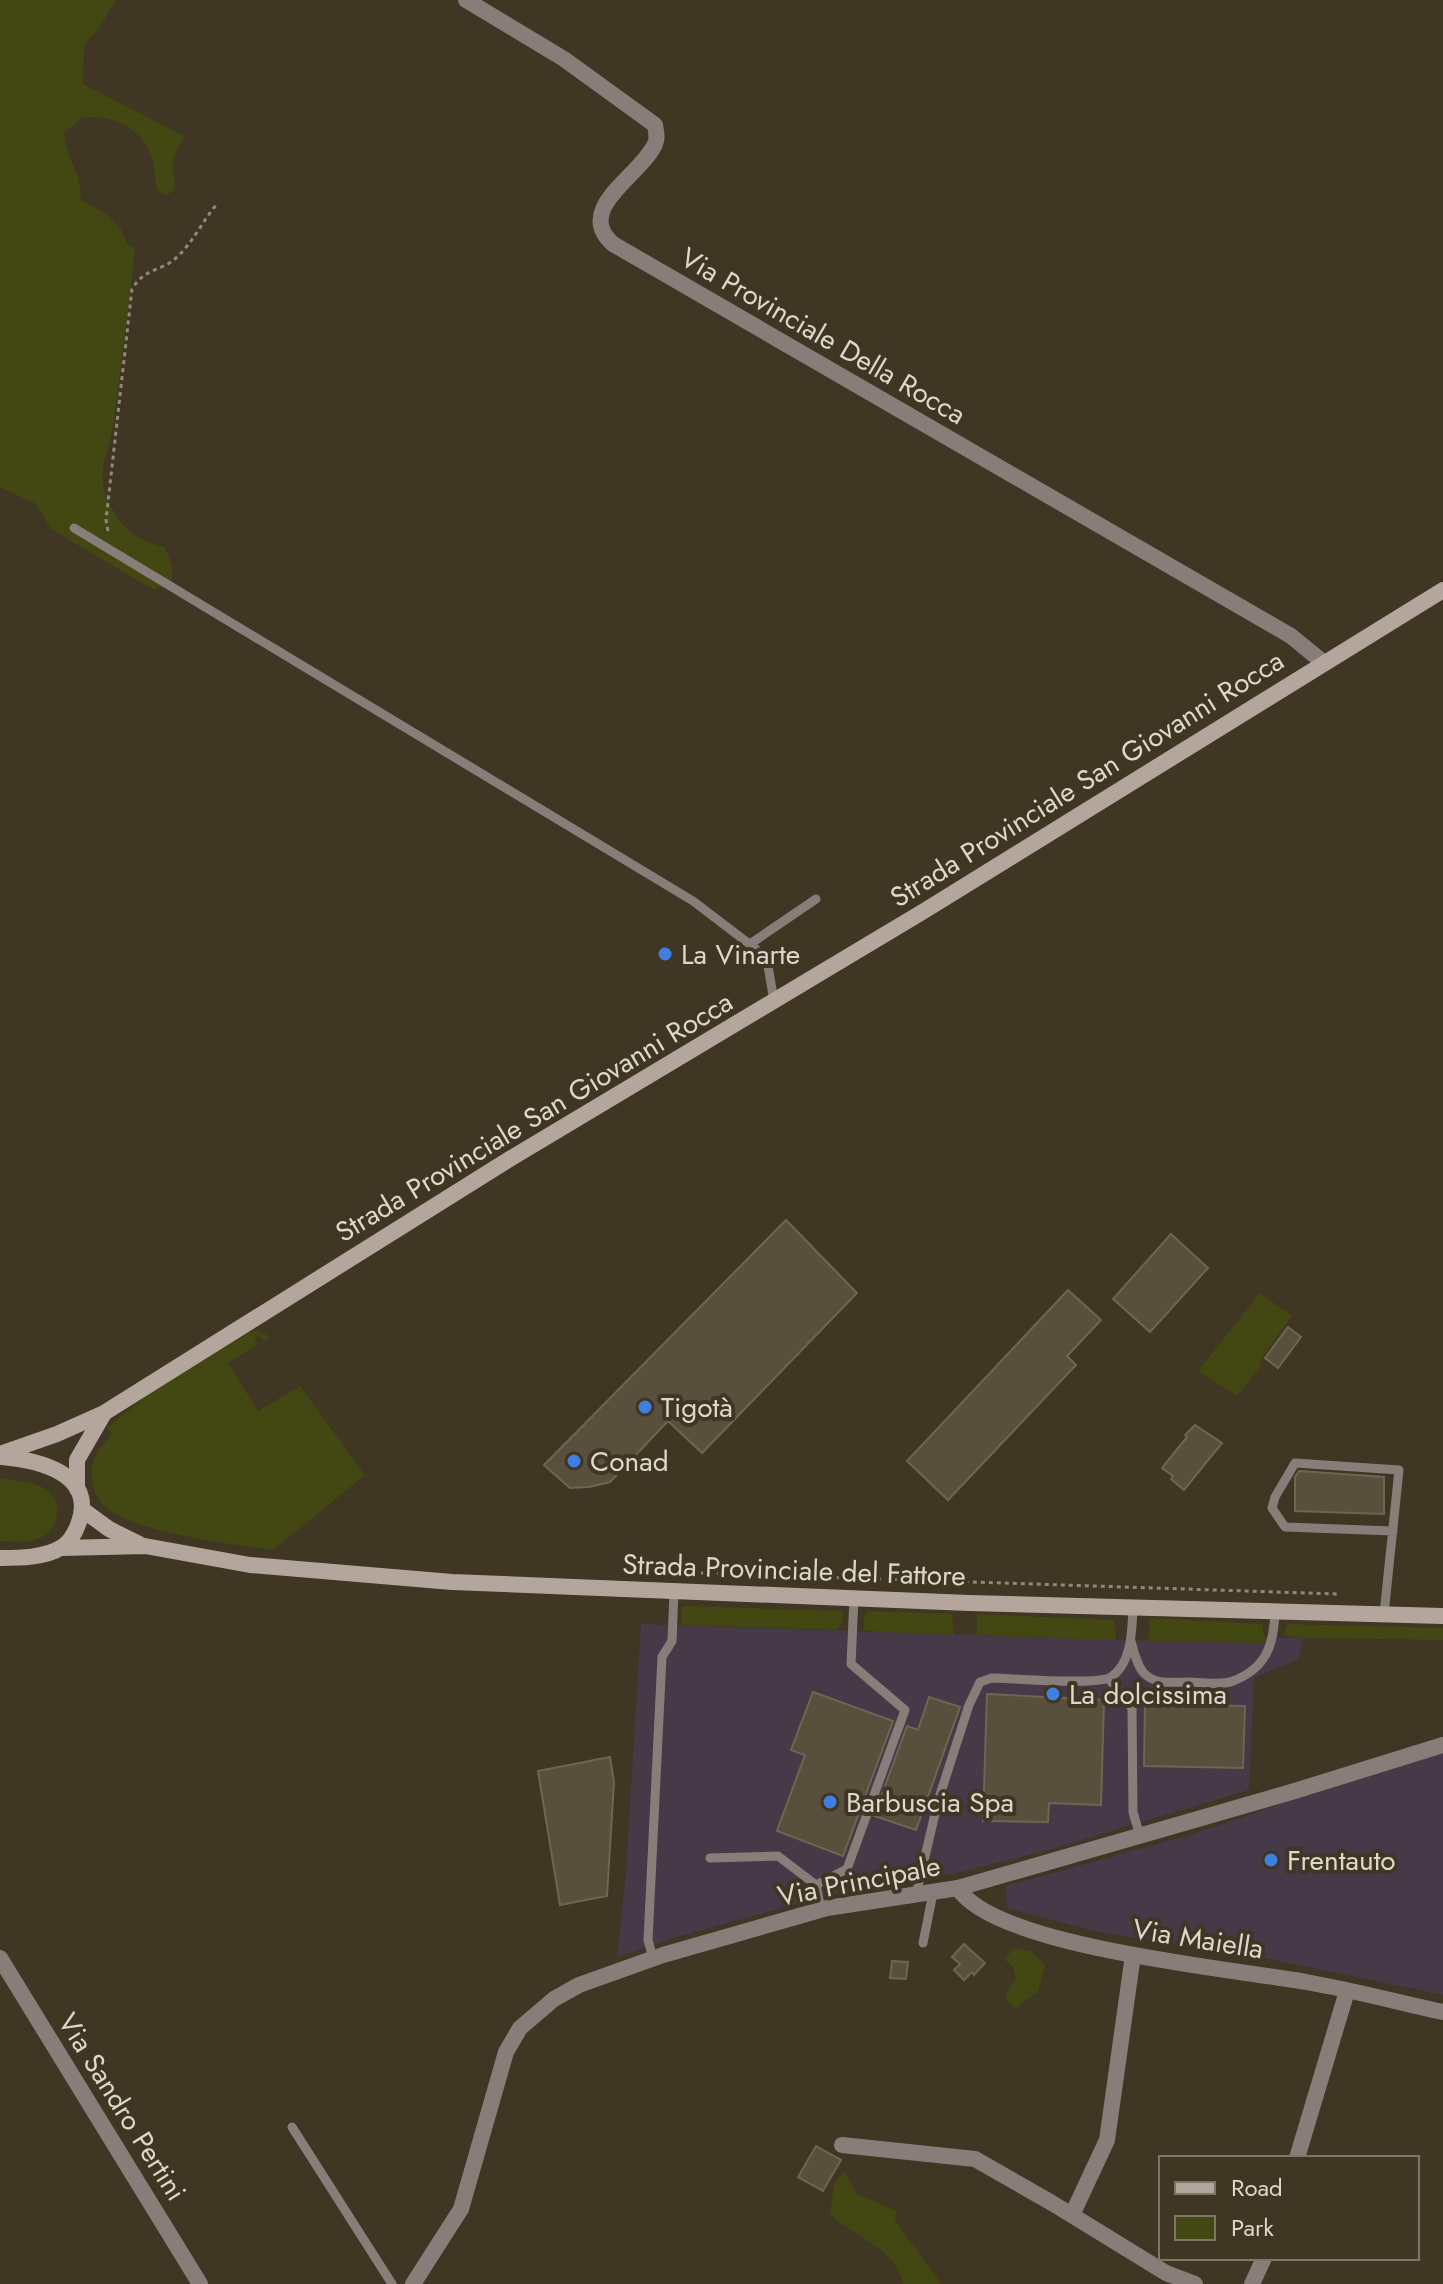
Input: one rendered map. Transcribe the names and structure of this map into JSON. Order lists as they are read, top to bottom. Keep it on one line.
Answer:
{"streets":{"main road":["Strada Provinciale San Giovanni Rocca","Strada Provinciale del Fattore"],"street":["Via Provinciale Della Rocca","Via Principale","Via Maiella","Via Sandro Pertini"]},"crossings":[["Via Provinciale Della Rocca","Strada Provinciale San Giovanni Rocca"],["Via Principale","Via Maiella"]],"places":["La Vinarte","Tigotà","Conad","La dolcissima","Barbuscia Spa","Frentauto"],"legend":["Road","Park"]}
